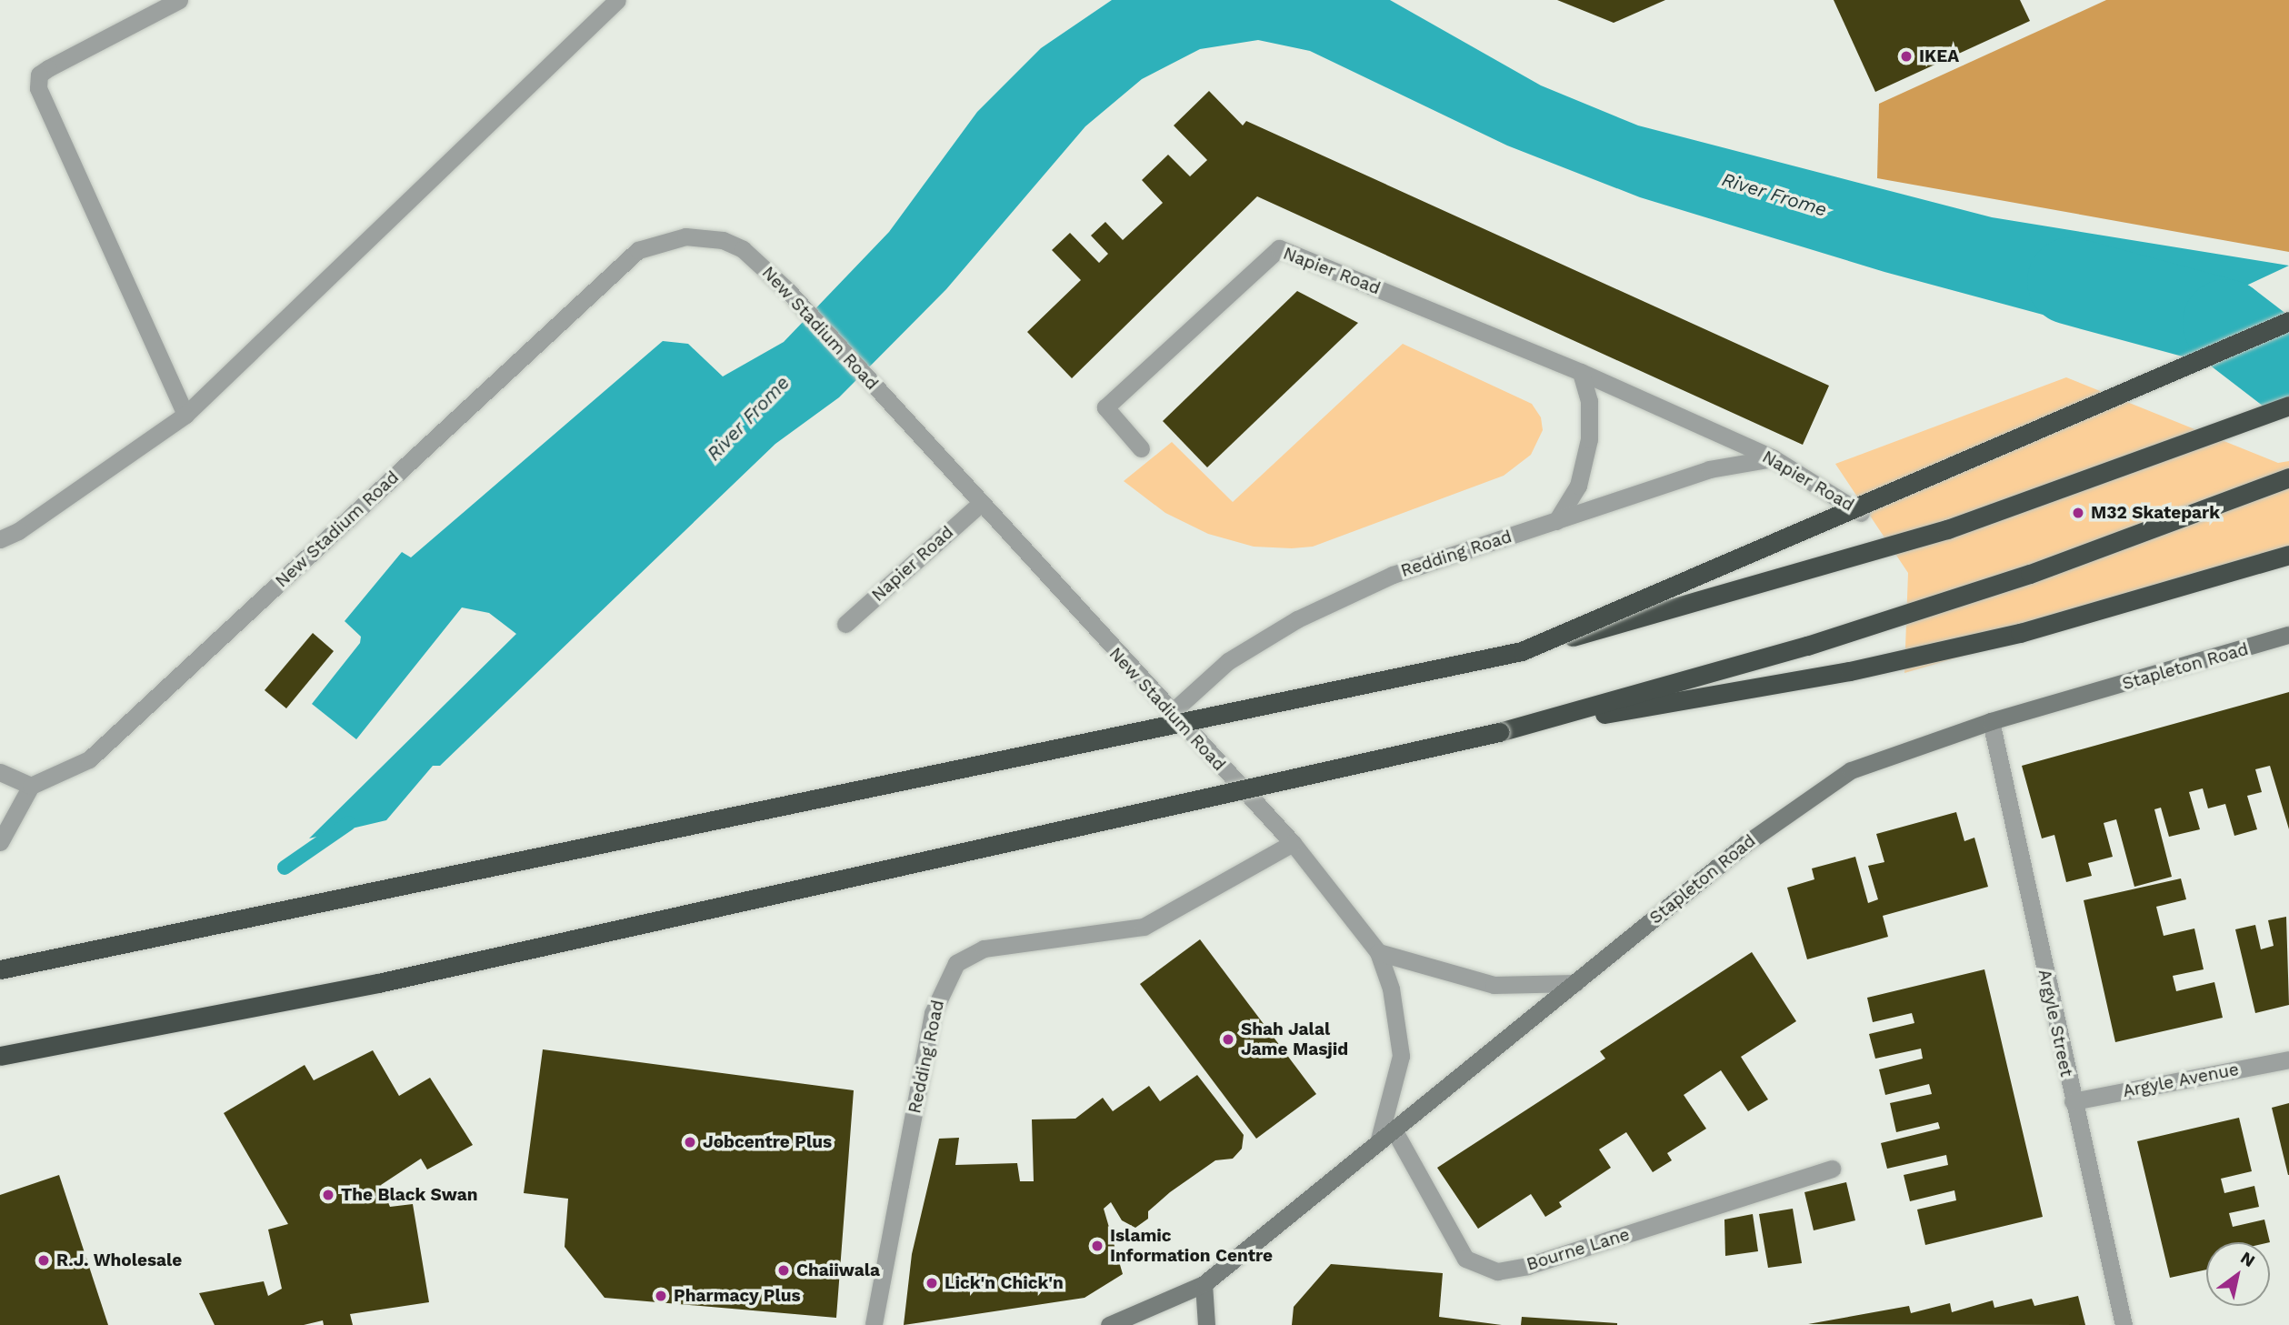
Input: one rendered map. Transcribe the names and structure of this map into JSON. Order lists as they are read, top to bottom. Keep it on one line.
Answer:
{"streets":{"main road":["Stapleton Road"],"street":["Napier Road","New Stadium Road","Redding Road","Argyle Street","Argyle Avenue","Bourne Lane"]},"crossings":[["Napier Road","New Stadium Road"],["Napier Road","Redding Road"],["New Stadium Road","Redding Road"],["New Stadium Road","Stapleton Road"],["Stapleton Road","Argyle Street"],["Stapleton Road","Bourne Lane"],["Argyle Street","Argyle Avenue"]],"water":["River Frome"],"places":["IKEA","M32 Skatepark","Shah Jalal Jame Masjid","Jobcentre Plus","The Black Swan","Islamic Information Centre","R.J. Wholesale","Chaiiwala","Lick'n Chick'n","Pharmacy Plus"],"north":"top right"}
